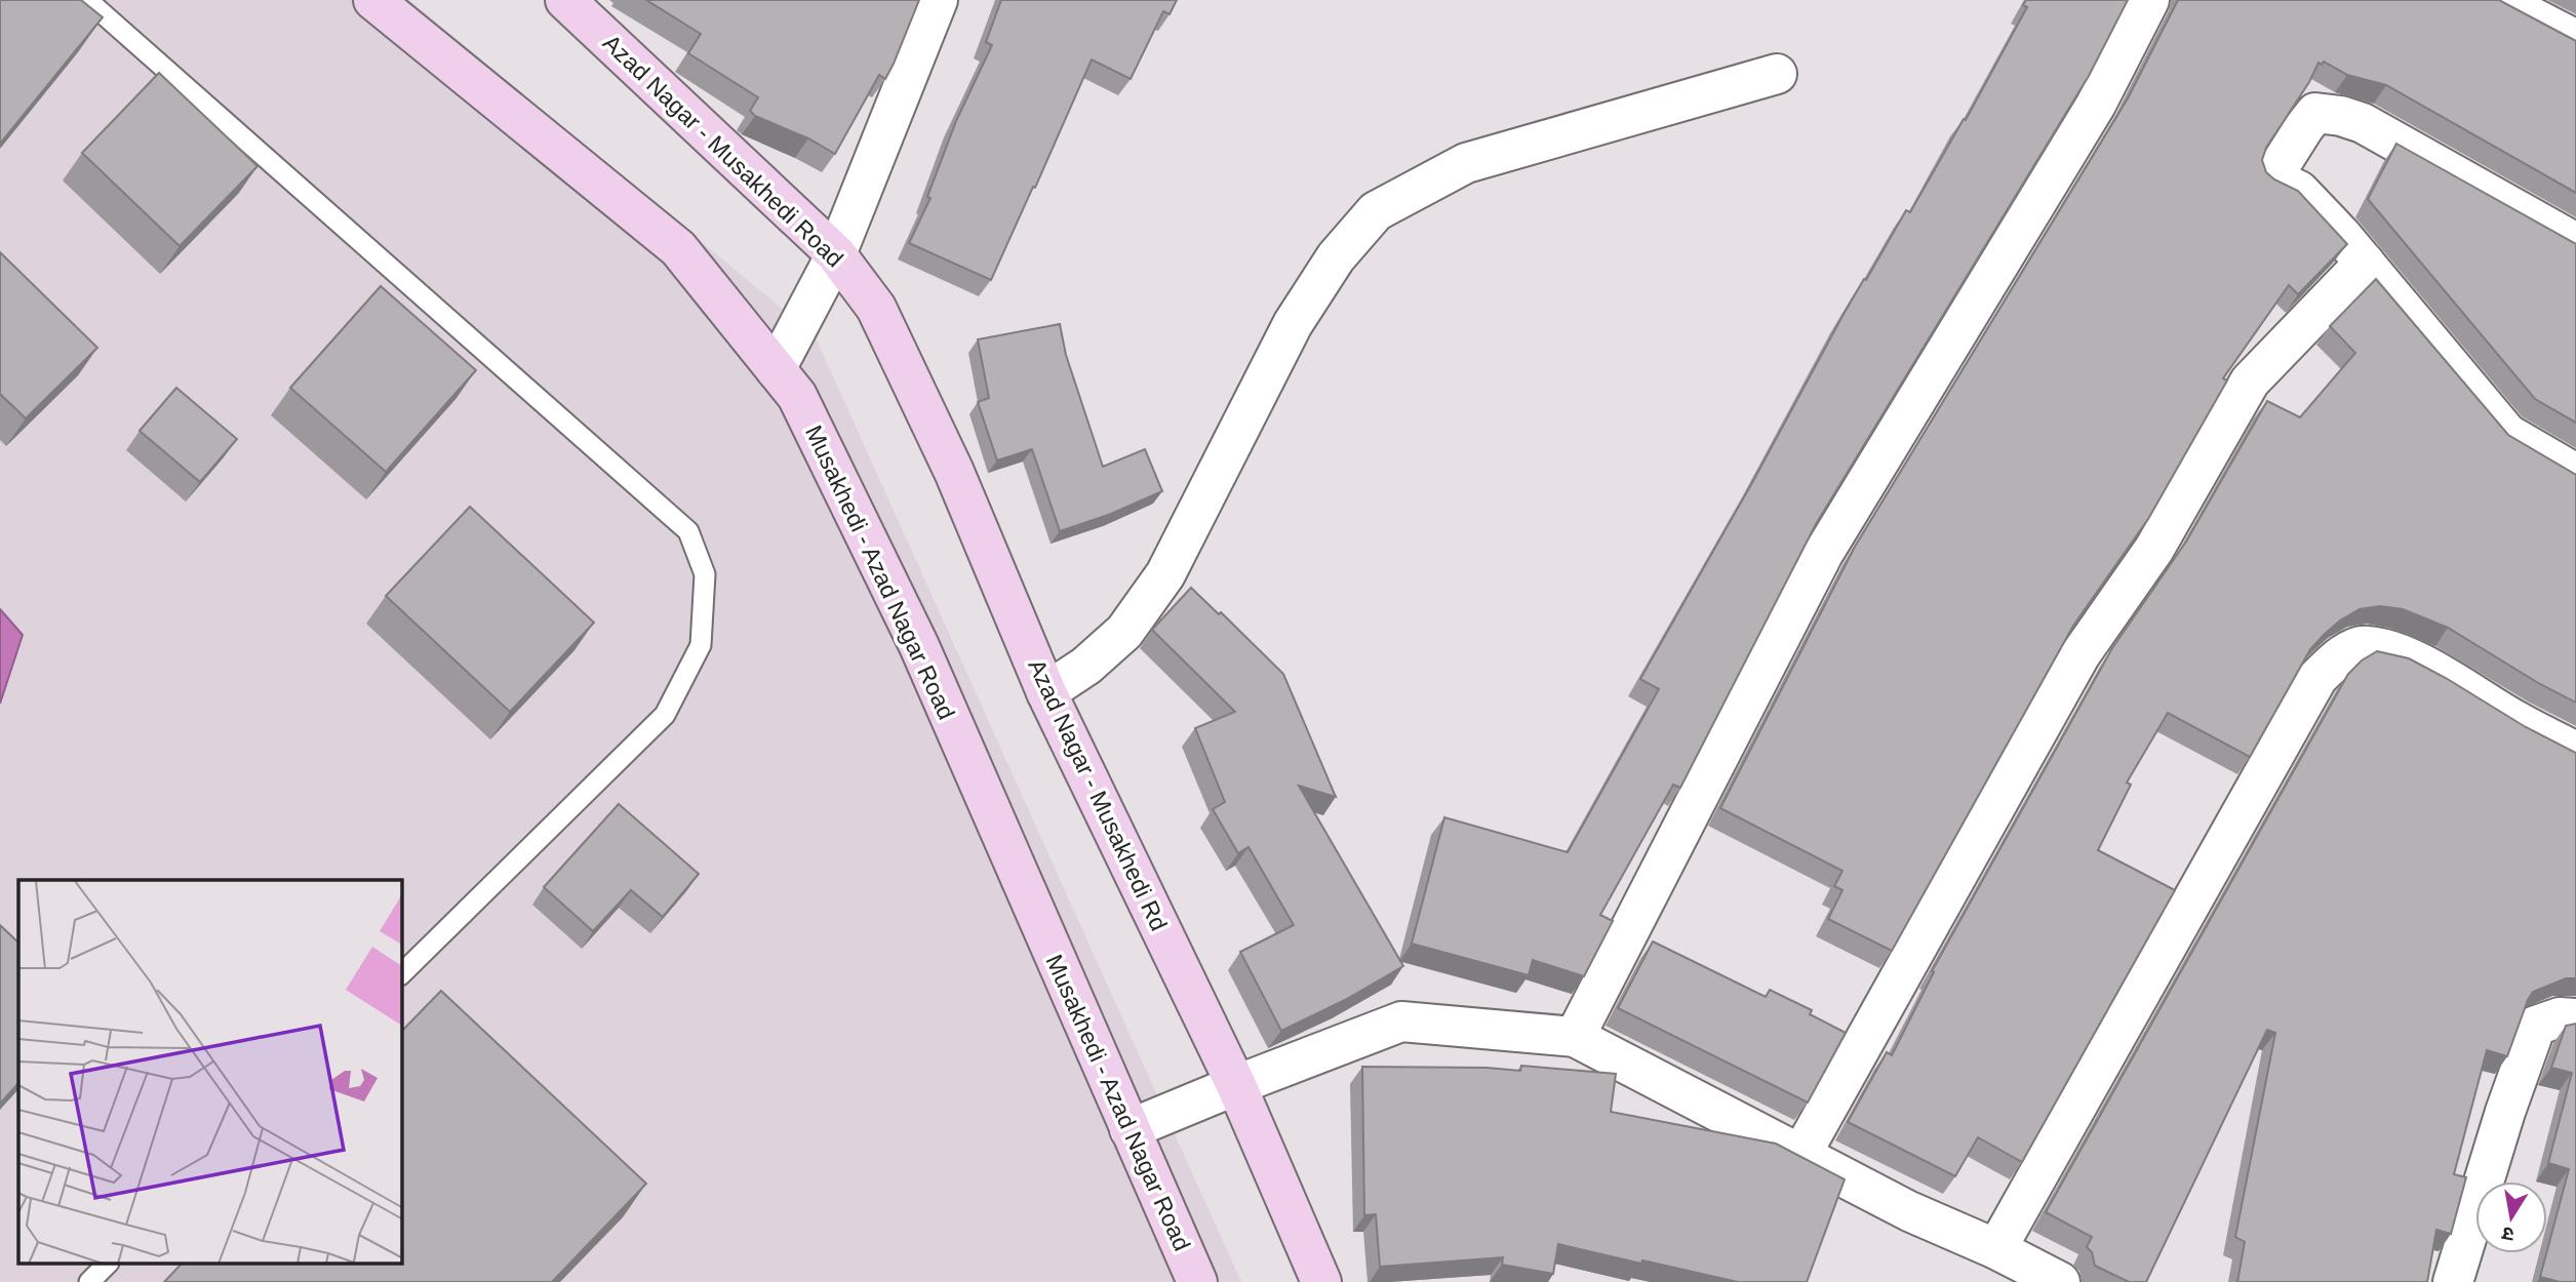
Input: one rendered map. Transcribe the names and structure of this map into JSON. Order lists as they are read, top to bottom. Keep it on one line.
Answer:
{"streets":{"main road":["Azad Nagar - Musakhedi Road","Musakhedi - Azad Nagar Road","Azad Nagar - Musakhedi Rd"]},"crossings":[["Azad Nagar - Musakhedi Road","Azad Nagar - Musakhedi Rd"]],"north":"bottom"}
